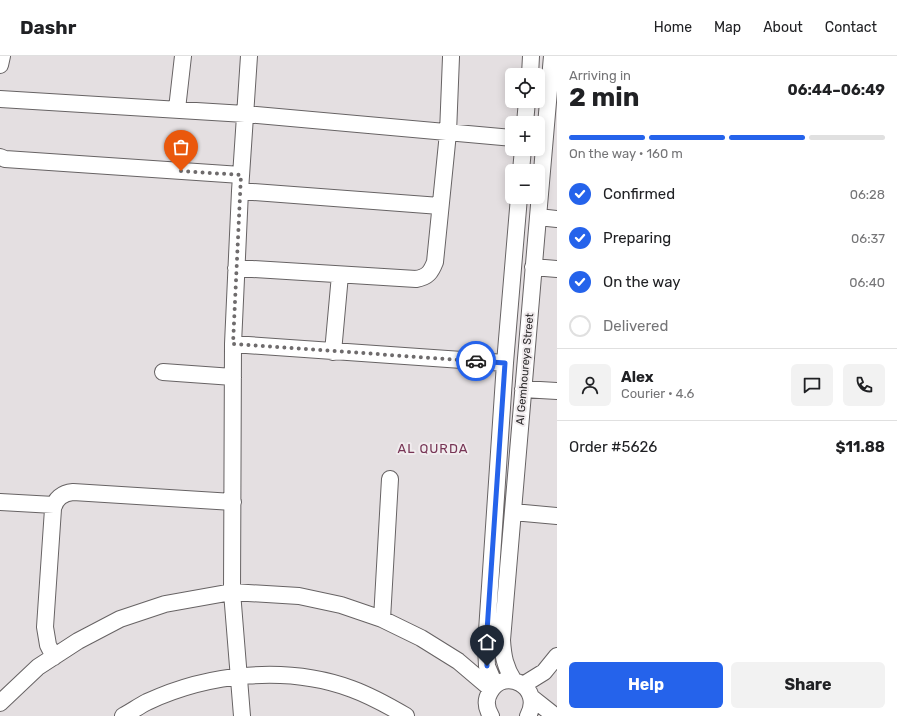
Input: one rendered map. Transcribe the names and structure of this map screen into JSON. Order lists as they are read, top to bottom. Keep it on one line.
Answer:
{"streets":{"street":["Al Gemhoureya Street"]},"districts":["AL QURDA"],"page":{"header":"Dashr","nav":["Home","Map","About","Contact"],"heading":["2 min","Arriving in","06:44–06:49"],"panel":["Alex","Courier · 4.6","Order #5626","$11.88"],"map_buttons":["+","−"],"bar":"On the way · 160 m","list":[["Confirmed","06:28"],["Preparing","06:37"],["On the way","06:40"],"Delivered"],"buttons":["Help","Share"]}}
